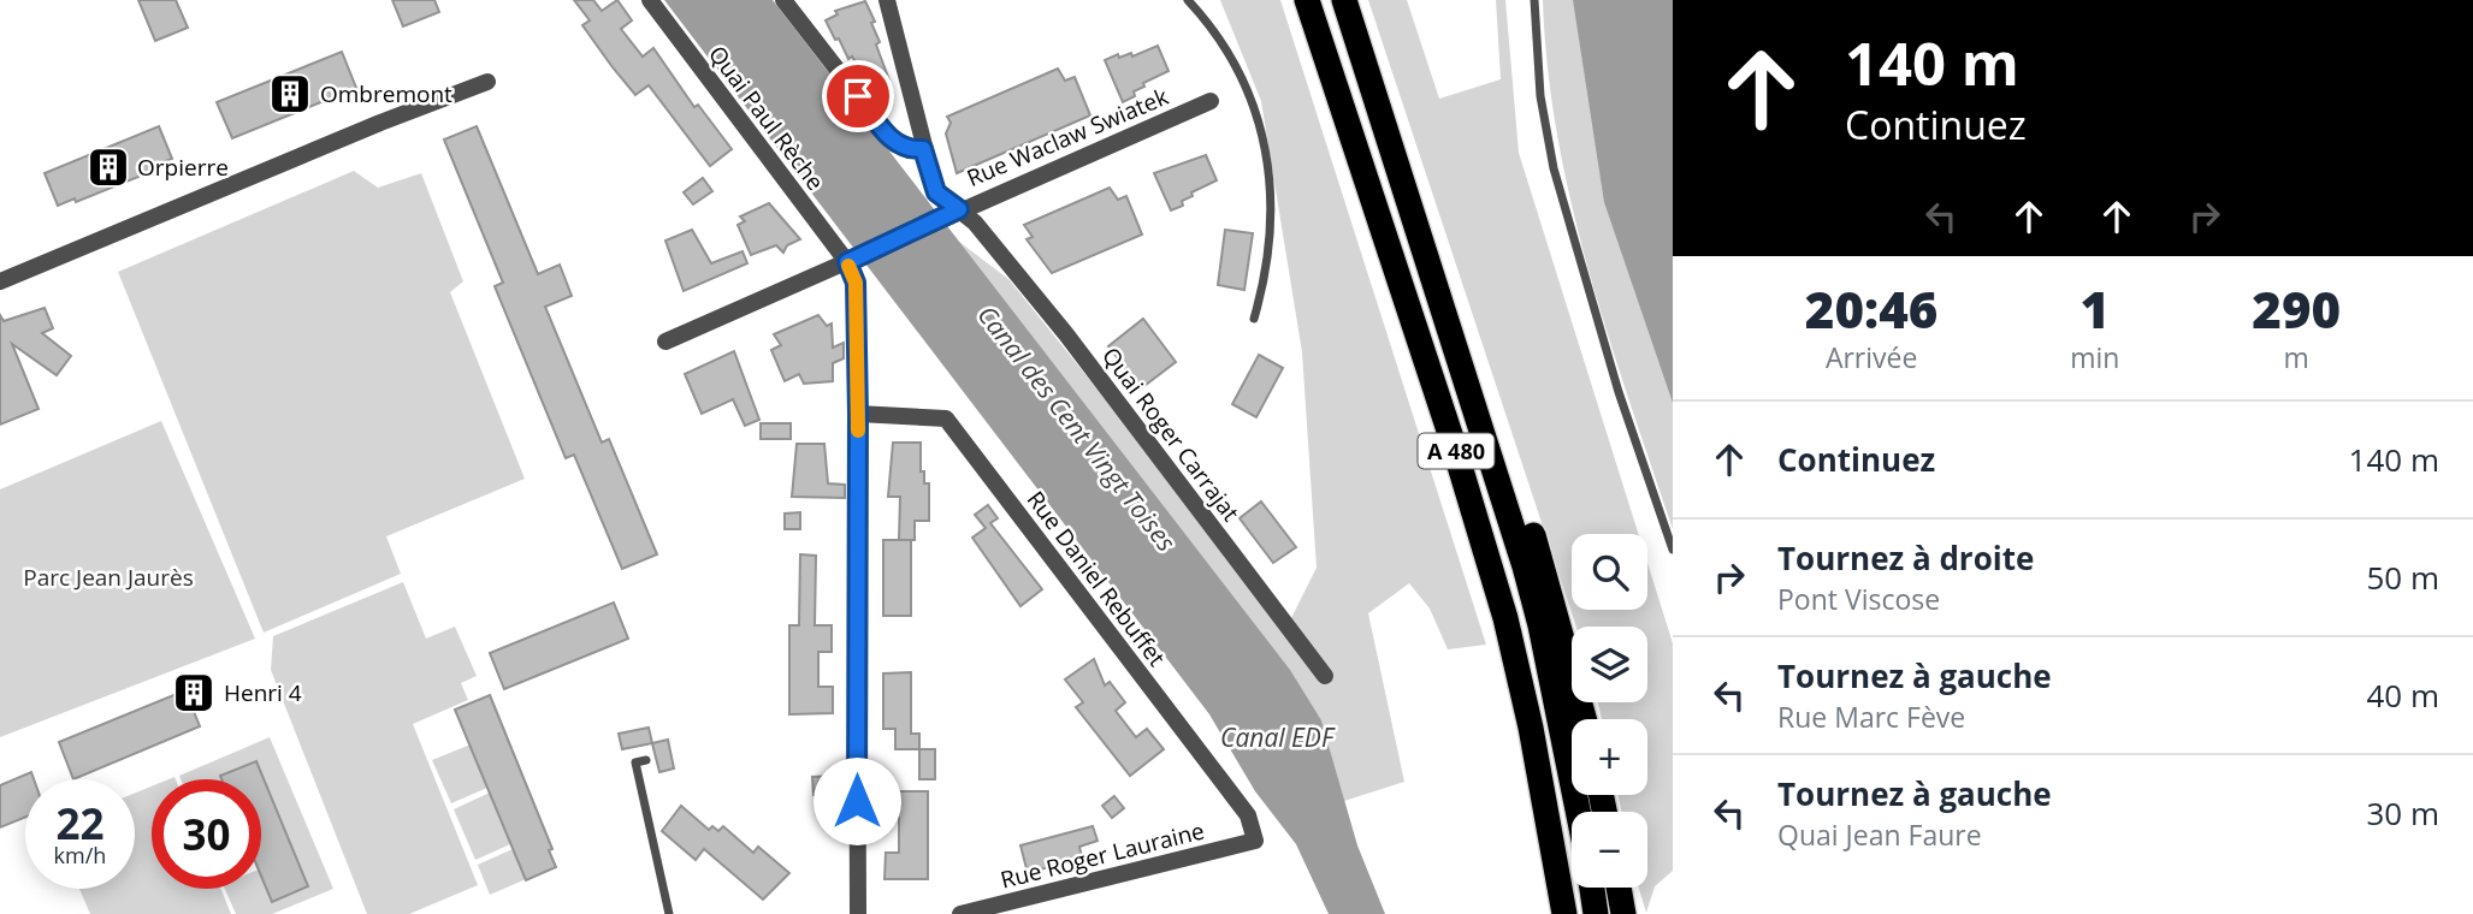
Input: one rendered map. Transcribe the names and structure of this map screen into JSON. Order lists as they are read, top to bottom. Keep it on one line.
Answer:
{"streets":{"highway":["A 480"],"street":["Quai Paul Rèche","Rue Waclaw Swiatek","Quai Roger Carrajat","Rue Daniel Rebuffet","Rue Roger Lauraine"]},"crossings":[["Quai Paul Rèche","Rue Waclaw Swiatek"],["Rue Waclaw Swiatek","Quai Roger Carrajat"],["Rue Daniel Rebuffet","Rue Roger Lauraine"]],"water":["Canal des Cent Vingt Toises","Canal EDF"],"parks":["Parc Jean Jaurès"],"places":{"building":["Ombremont","Orpierre","Henri 4"]},"page":{"turn":["140 m","Continuez"],"eta":["20:46","Arrivée","1","min","290","m"],"list":[{"name":"Continuez","value":"140 m"},{"name":"Tournez à droite","note":"Pont Viscose","value":"50 m"},{"name":"Tournez à gauche","note":"Rue Marc Fève","value":"40 m"},{"name":"Tournez à gauche","note":"Quai Jean Faure","value":"30 m"}],"map_buttons":["+","−"],"speed":"22 km/h","limit":"30"}}
